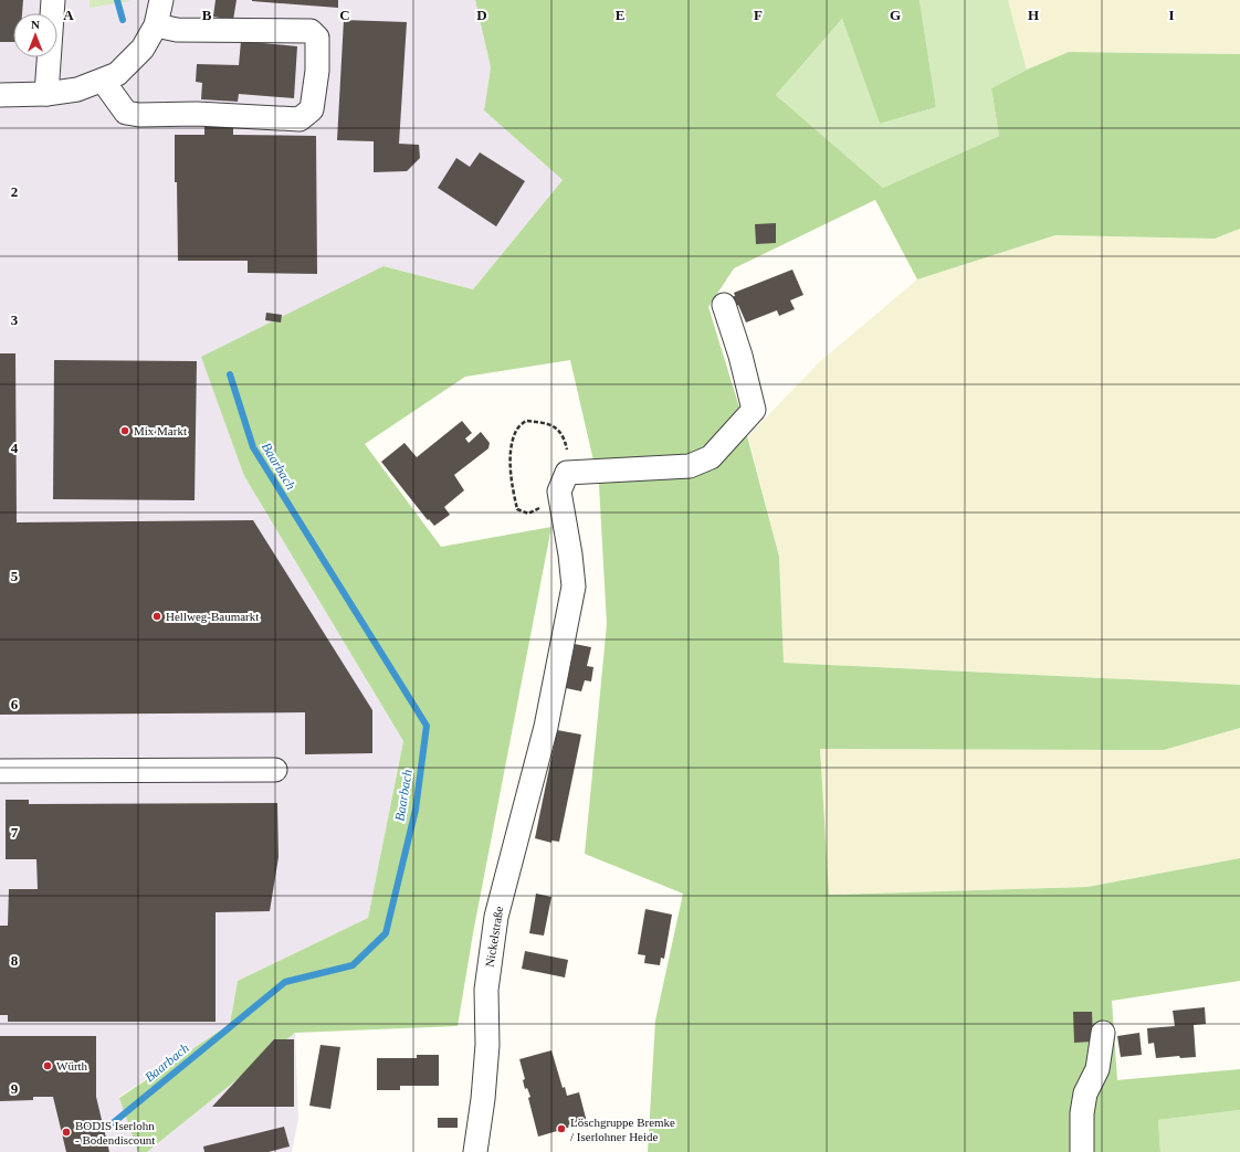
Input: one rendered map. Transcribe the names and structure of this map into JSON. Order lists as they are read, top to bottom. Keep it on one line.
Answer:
{"streets":{"street":["Nickelstraße"]},"water":["Baarbach"],"places":["Mix Markt","Hellweg-Baumarkt","Würth","Löschgruppe Bremke / Iserlohner Heide","BODIS Iserlohn - Bodendiscount"],"north":"top","grid":{"columns":["A","B","C","D","E","F","G","H","I"],"rows":["2","3","4","5","6","7","8","9"]}}
